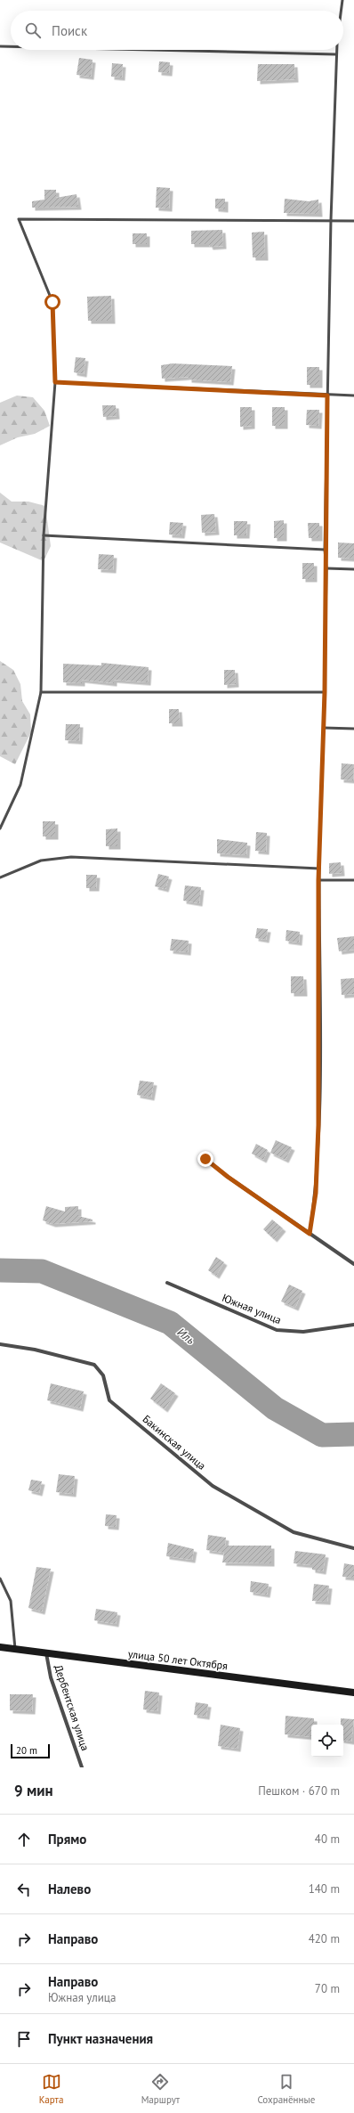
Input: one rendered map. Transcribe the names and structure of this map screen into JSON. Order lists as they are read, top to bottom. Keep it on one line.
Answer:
{"streets":{"street":["Южная улица","Бакинская улица","улица 50 лет Октября","Дербентская улица"]},"crossings":[["улица 50 лет Октября","Дербентская улица"]],"water":["Иль"],"scale_bar":"20 m","page":{"search":"Поиск","scale":"20 m","heading":["9 мин","Пешком · 670 m"],"list":[["Прямо","40 m"],["Налево","140 m"],["Направо","420 m"],["Направо","Южная улица","70 m"],"Пункт назначения"],"nav":["Карта","Маршрут","Сохранённые"]}}
